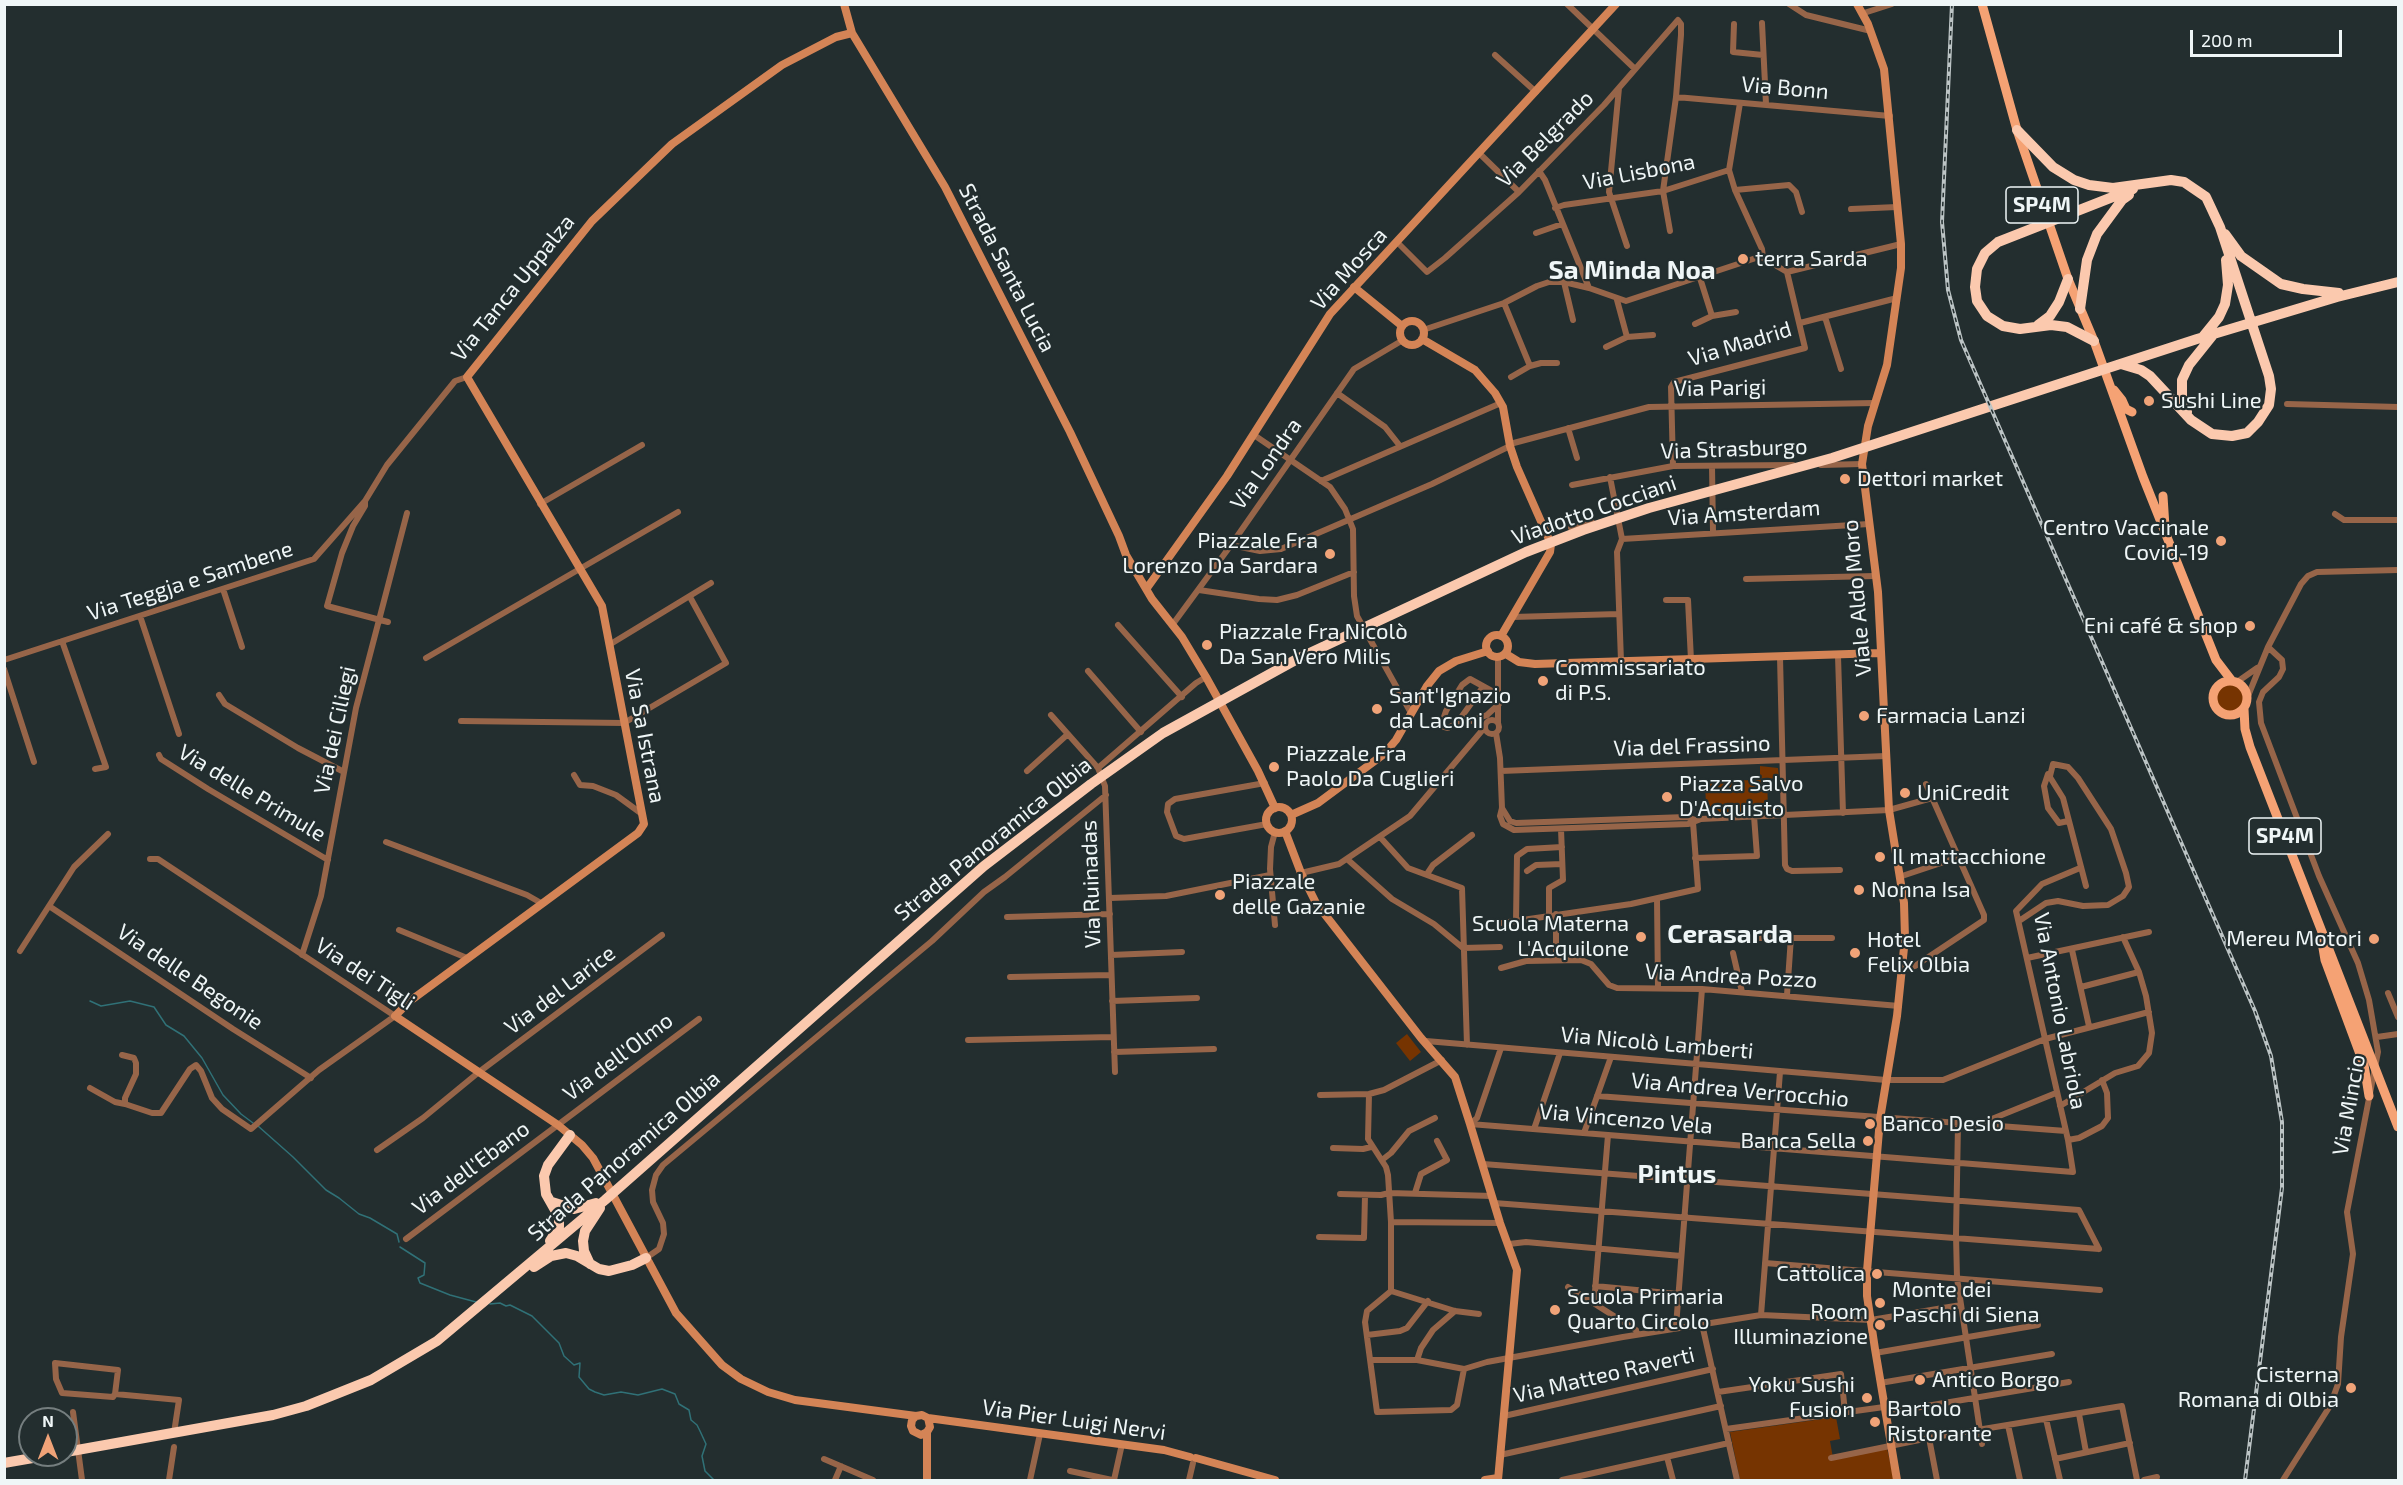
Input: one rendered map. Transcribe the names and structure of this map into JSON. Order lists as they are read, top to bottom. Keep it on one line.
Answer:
{"streets":{"highway":["Viadotto Cocciani","Strada Panoramica Olbia"],"main road":["SP4M"],"street":["Via Bonn","Via Belgrado","Via Lisbona","Strada Santa Lucia","Via Mosca","Via Tanca Uppalza","Via Madrid","Via Parigi","Via Strasburgo","Via Londra","Via Amsterdam","Via Teggja e Sambene","Viale Aldo Moro","Via dei Ciliegi","Via Sa Istrana","Via del Frassino","Via delle Primule","Via Ruinadas","Via dei Tigli","Via Andrea Pozzo","Via delle Begonie","Via del Larice","Via Antonio Labriola","Via Nicolò Lamberti","Via dell'Olmo","Via Andrea Verrocchio","Via Mincio","Via Vincenzo Vela","Via dell'Ebano","Via Matteo Raverti","Via Pier Luigi Nervi"]},"crossings":[["Via Bonn","Via Belgrado"],["Via Bonn","Viale Aldo Moro"],["Via Belgrado","Via Mosca"],["Strada Santa Lucia","Via Mosca"],["Strada Santa Lucia","Via Tanca Uppalza"],["Strada Santa Lucia","Via Londra"],["Via Tanca Uppalza","Via Teggja e Sambene"],["Via Tanca Uppalza","Via dei Ciliegi"],["Via Tanca Uppalza","Via Sa Istrana"],["Via Madrid","Via Parigi"],["Via Parigi","Via Londra"],["Via Parigi","Viale Aldo Moro"],["Via Strasburgo","Viale Aldo Moro"],["Viadotto Cocciani","Strada Panoramica Olbia"],["Via Amsterdam","Viale Aldo Moro"],["Viale Aldo Moro","Via del Frassino"],["Viale Aldo Moro","Via Andrea Pozzo"],["Viale Aldo Moro","Via Nicolò Lamberti"],["Viale Aldo Moro","Via Andrea Verrocchio"],["Viale Aldo Moro","Via Vincenzo Vela"],["Via dei Ciliegi","Via delle Primule"],["Via dei Ciliegi","Via dei Tigli"],["Via Sa Istrana","Via dei Tigli"],["Via dei Tigli","Via del Larice"],["Via dei Tigli","Via dell'Olmo"],["Via dei Tigli","Via dell'Ebano"],["Via Antonio Labriola","Via Nicolò Lamberti"],["Via Antonio Labriola","Via Andrea Verrocchio"],["Via Antonio Labriola","Via Vincenzo Vela"],["Via dell'Olmo","Via dell'Ebano"]],"districts":["Sa Minda Noa","Cerasarda","Pintus"],"places":["terra Sarda","Sushi Line","Dettori market","Centro Vaccinale Covid-19","Piazzale Fra Lorenzo Da Sardara","Eni café & shop","Piazzale Fra Nicolò Da San Vero Milis","Commissariato di P.S.","Sant'Ignazio da Laconi","Farmacia Lanzi","Piazzale Fra Paolo Da Cuglieri","UniCredit","Piazza Salvo D'Acquisto","Il mattacchione","Nonna Isa","Piazzale delle Gazanie","Scuola Materna L'Acquilone","Mereu Motori","Hotel Felix Olbia","Banco Desio","Banca Sella","Cattolica","Monte dei Paschi di Siena","Scuola Primaria Quarto Circolo","Room Illuminazione","Antico Borgo","Cisterna Romana di Olbia","Yoku Sushi Fusion","Bartolo Ristorante"],"scale_bar":"200 m","north":"top"}
